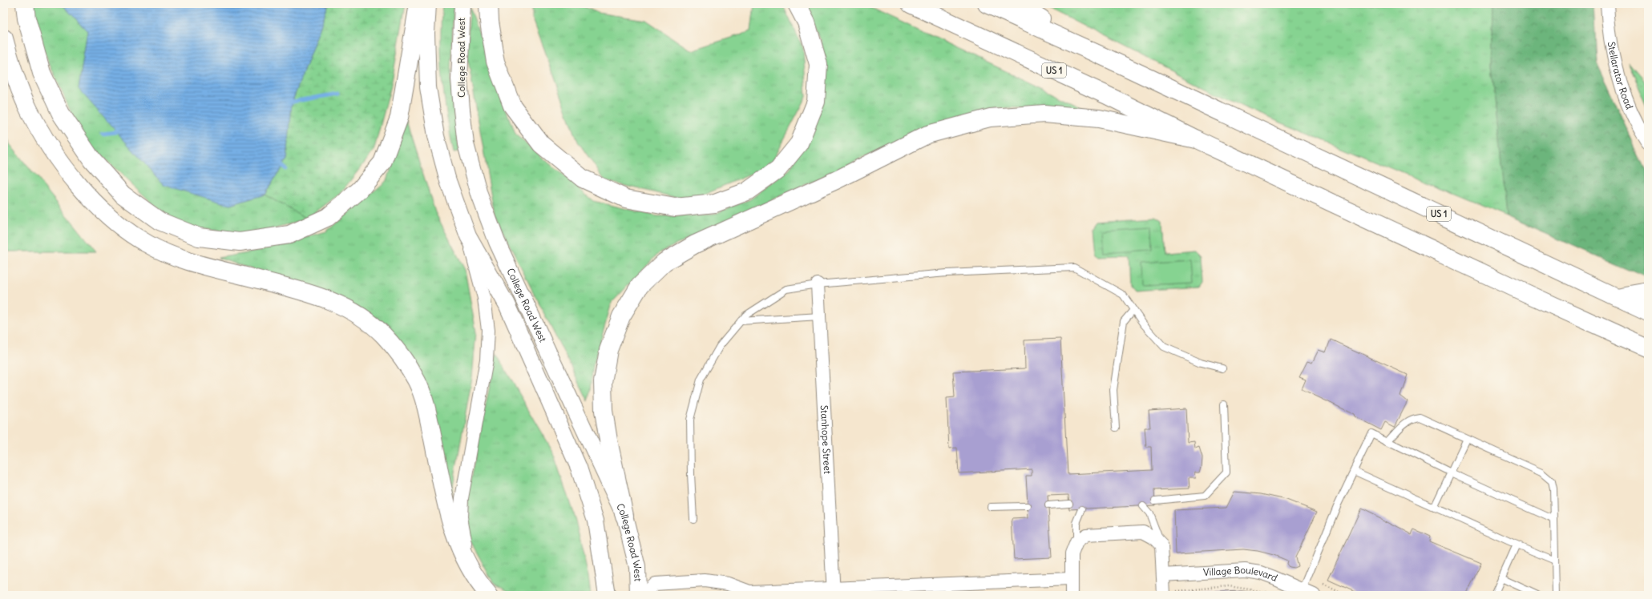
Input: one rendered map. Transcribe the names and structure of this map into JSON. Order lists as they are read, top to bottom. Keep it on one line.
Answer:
{"streets":{"highway":["US 1"],"street":["College Road West","Stellarator Road","Stanhope Street","Village Boulevard"]}}
